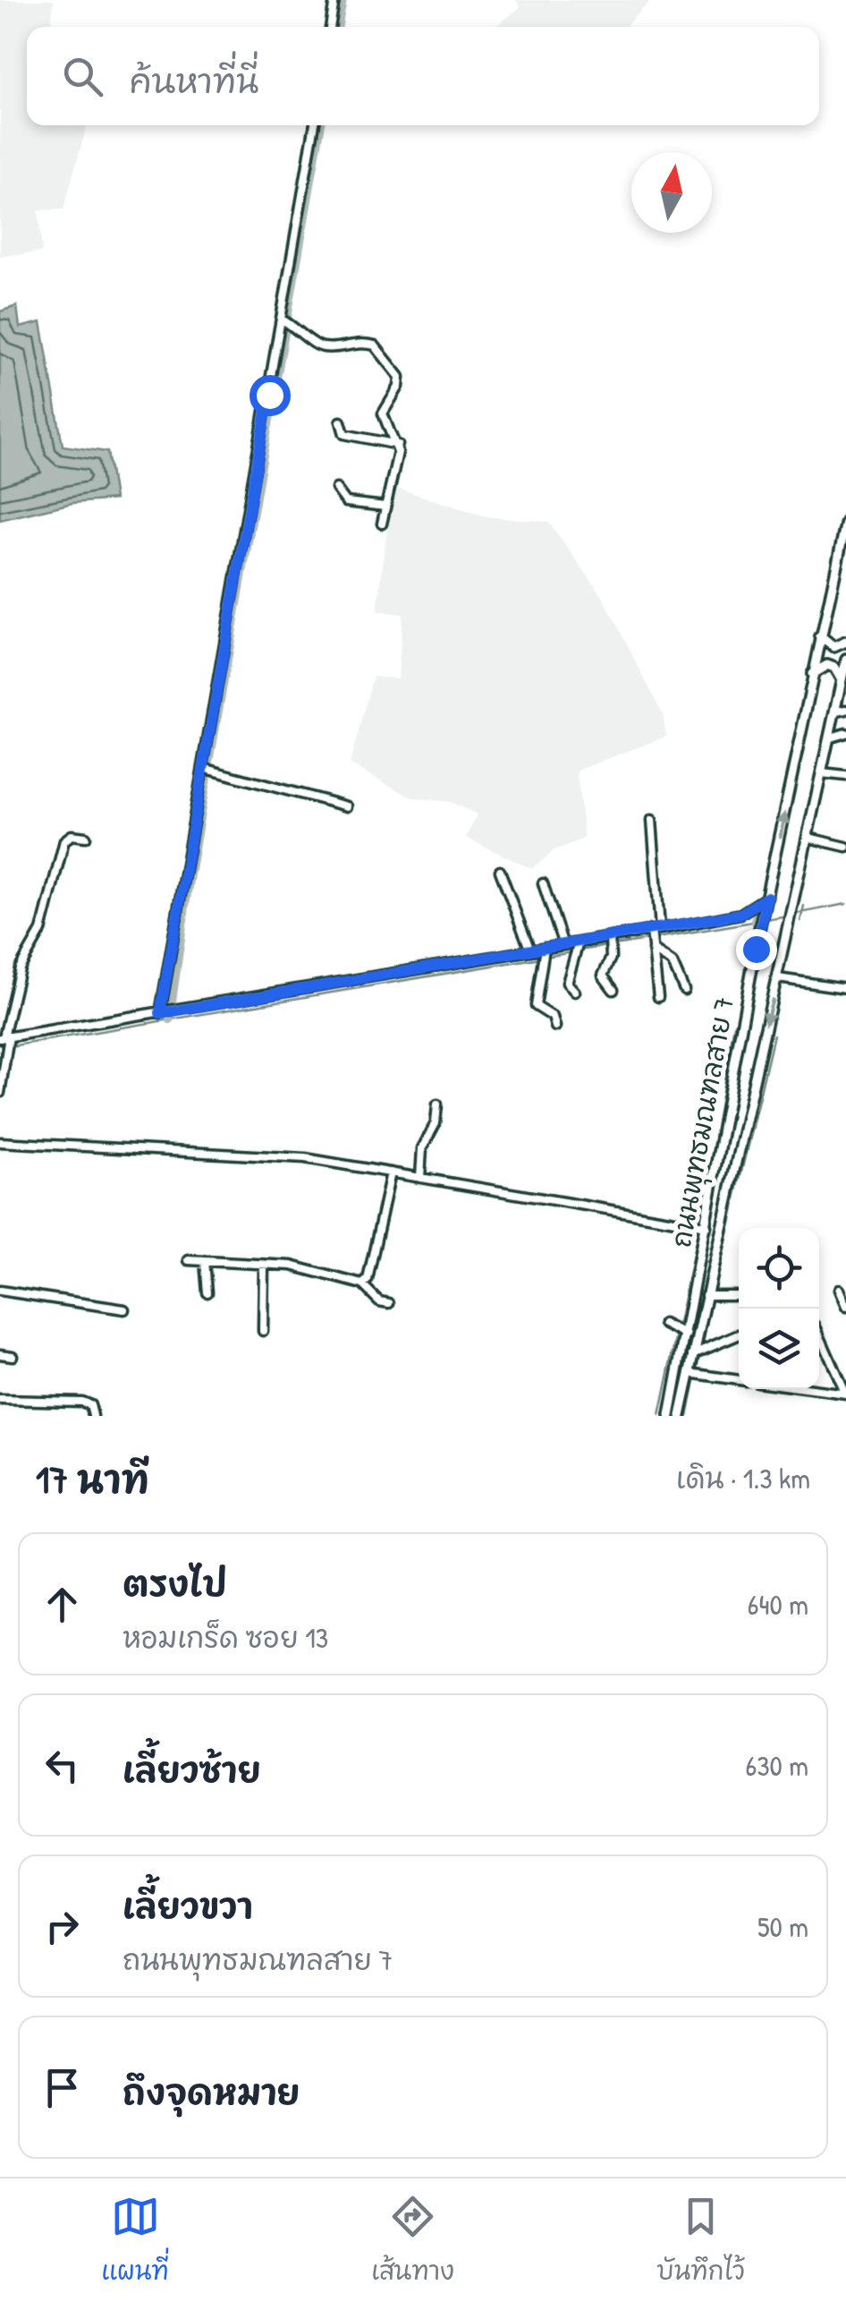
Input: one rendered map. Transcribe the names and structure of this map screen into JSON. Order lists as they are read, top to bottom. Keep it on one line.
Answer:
{"streets":{"main road":["ถนนพุทธมณฑลสาย 7"]},"north":"top","page":{"search":"ค้นหาที่นี่","heading":["17 นาที","เดิน · 1.3 km"],"list":[["ตรงไป","หอมเกร็ด ซอย 13","640 m"],["เลี้ยวซ้าย","630 m"],["เลี้ยวขวา","ถนนพุทธมณฑลสาย 7","50 m"],"ถึงจุดหมาย"],"nav":["แผนที่","เส้นทาง","บันทึกไว้"]}}
